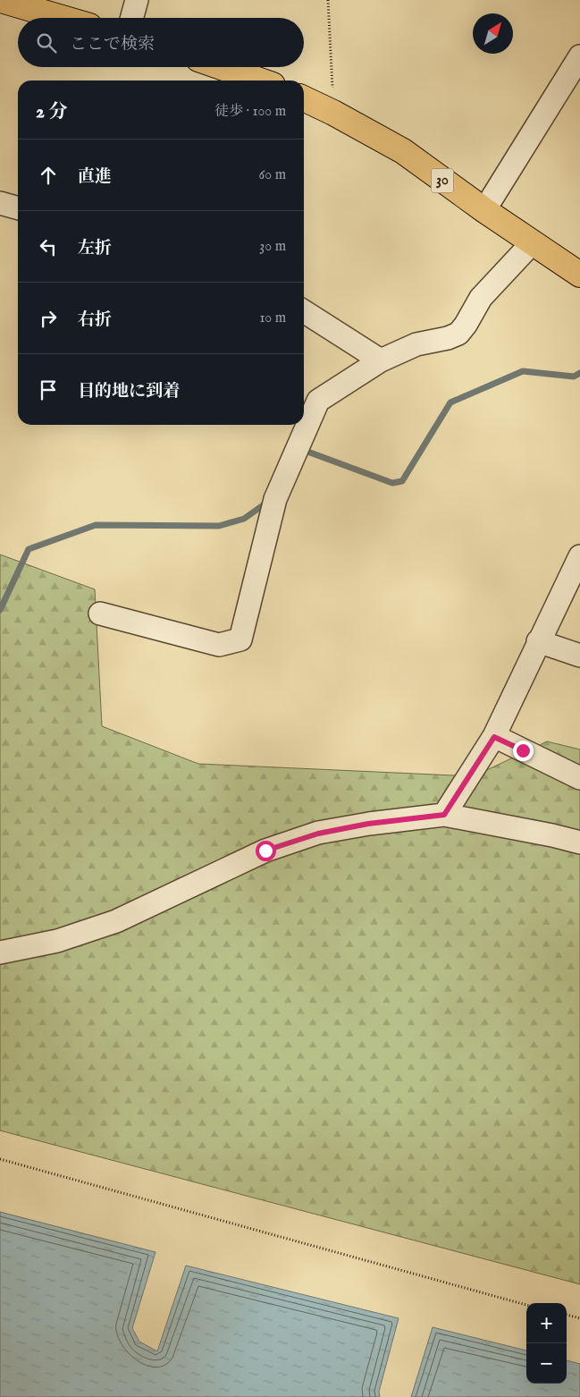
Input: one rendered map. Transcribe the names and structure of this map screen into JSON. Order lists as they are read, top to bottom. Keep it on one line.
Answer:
{"streets":{"main road":["30"]},"north":"top right","page":{"search":"ここで検索","heading":["2 分","徒歩 · 100 m"],"list":[["直進","60 m"],["左折","30 m"],["右折","10 m"],"目的地に到着"],"map_buttons":["+","−"]}}
